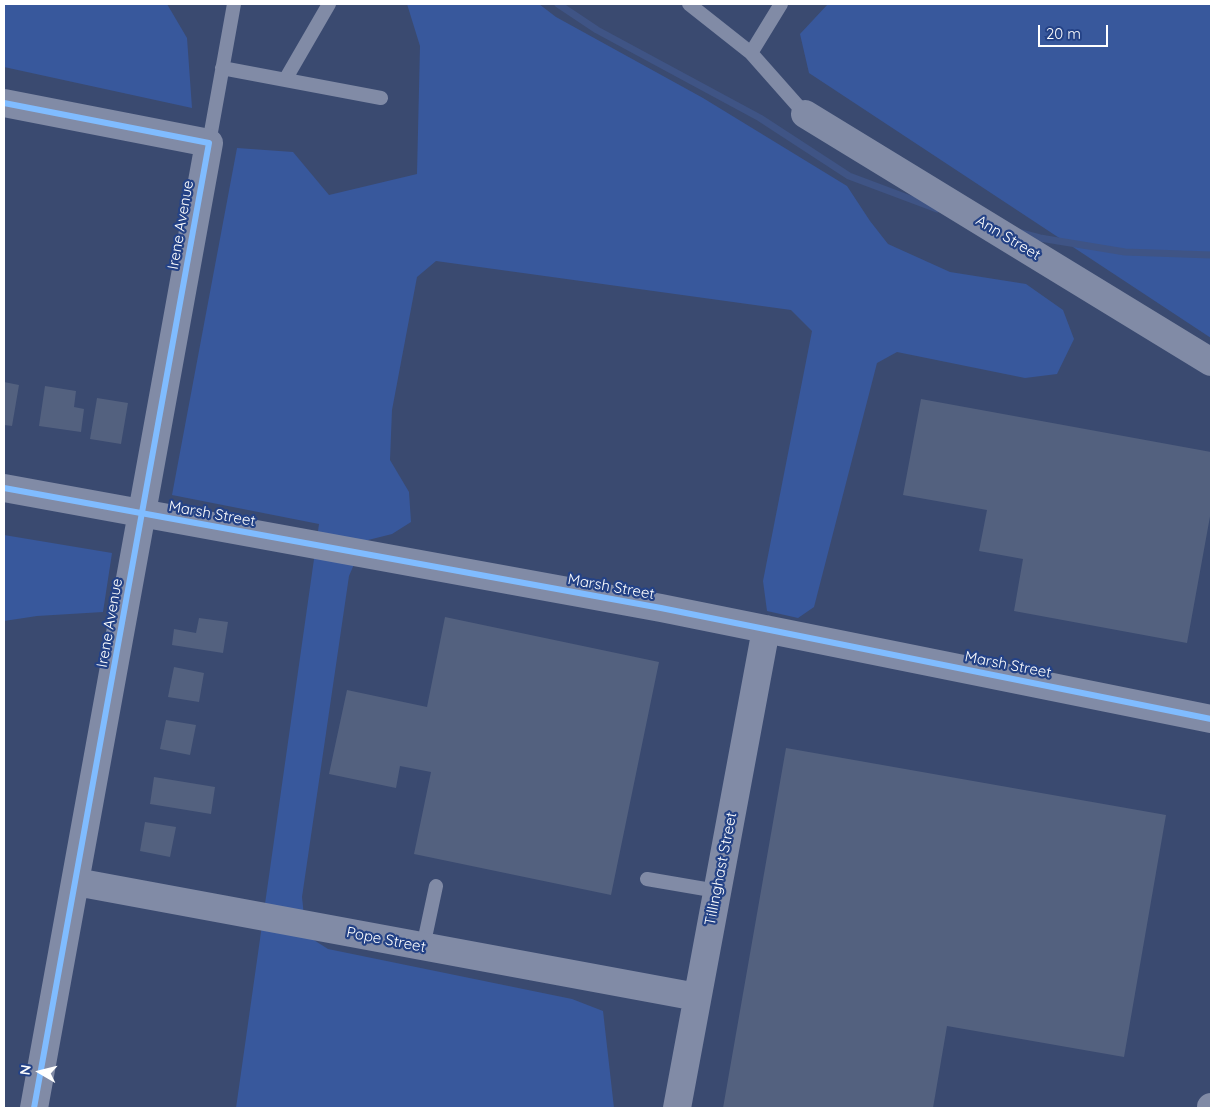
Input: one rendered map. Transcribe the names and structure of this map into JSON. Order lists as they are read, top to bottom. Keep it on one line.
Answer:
{"streets":{"street":["Irene Avenue","Ann Street","Marsh Street","Tillinghast Street","Pope Street"]},"crossings":[["Irene Avenue","Marsh Street"],["Irene Avenue","Pope Street"],["Marsh Street","Tillinghast Street"],["Tillinghast Street","Pope Street"]],"scale_bar":"20 m","north":"left"}
